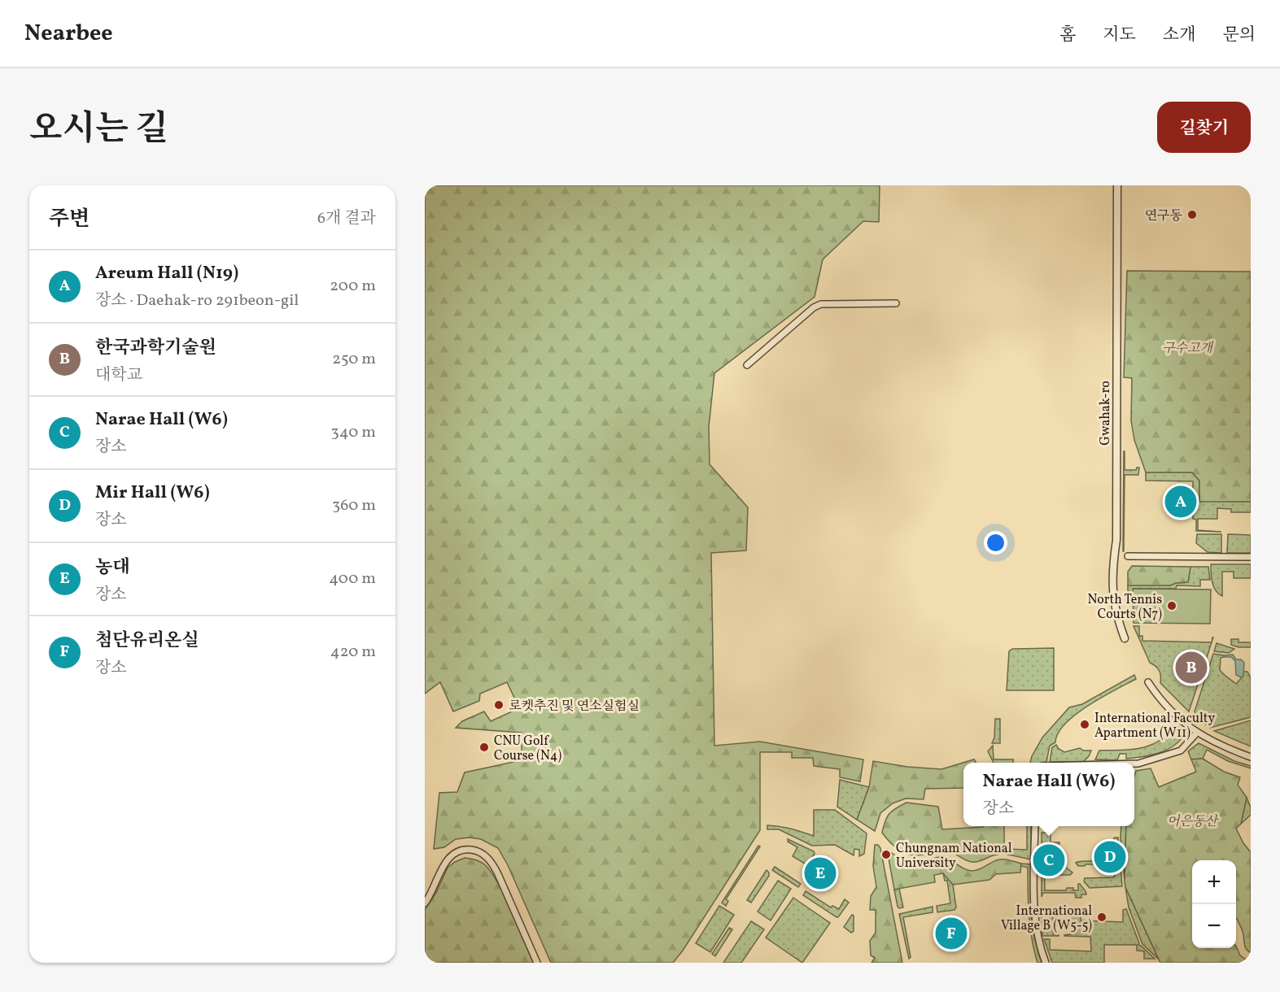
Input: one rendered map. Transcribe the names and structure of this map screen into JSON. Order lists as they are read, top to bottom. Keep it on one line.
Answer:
{"streets":{"street":["Gwahak-ro"]},"parks":["구수고개","어은동산"],"places":["연구동","North Tennis Courts (N7)","로켓추진 및 연소실험실","International Faculty Apartment (W11)","CNU Golf Course (N4)","Chungnam National University","International Village B (W5-5)"],"page":{"header":"Nearbee","nav":["홈","지도","소개","문의"],"title":"오시는 길","buttons":"길찾기","heading":["주변","6개 결과"],"list":[{"mark":"A","name":"Areum Hall (N19)","note":"장소 · Daehak-ro 291beon-gil","value":"200 m"},{"mark":"B","name":"한국과학기술원","note":"대학교","value":"250 m"},{"mark":"C","name":"Narae Hall (W6)","note":"장소","value":"340 m"},{"mark":"D","name":"Mir Hall (W6)","note":"장소","value":"360 m"},{"mark":"E","name":"농대","note":"장소","value":"400 m"},{"mark":"F","name":"첨단유리온실","note":"장소","value":"420 m"}],"pins":["A","B","D","C","E","F"],"popup":["Narae Hall (W6)","장소"],"map_buttons":["+","−"]}}
